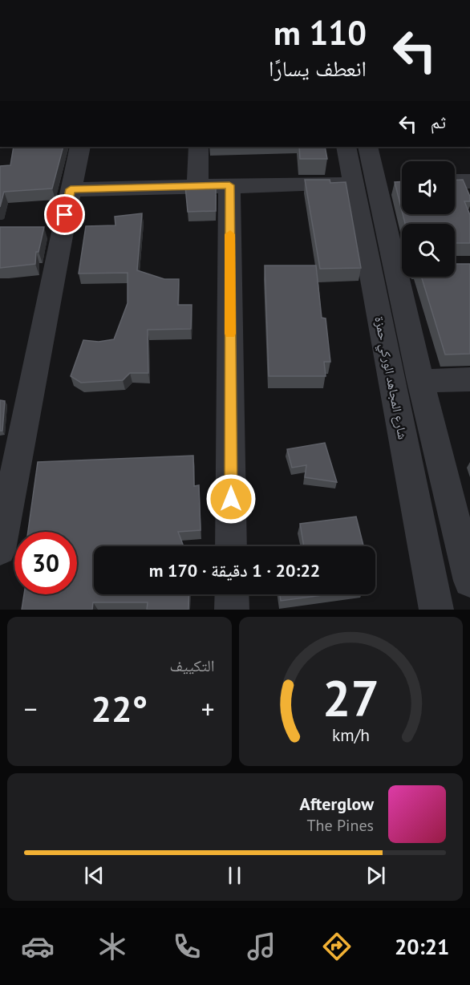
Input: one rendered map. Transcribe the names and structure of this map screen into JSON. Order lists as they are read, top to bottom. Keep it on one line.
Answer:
{"streets":{"street":["شارع المجاهد الوركي حمزة"]},"page":{"turn":["110 m","انعطف يسارًا"],"then":"ثم","limit":"30","trip":"20:22 · 1 دقيقة · 170 m","tile":"التكييف","heat":["−","22°","+"],"song":["Afterglow","The Pines"],"tabs":"20:21","gauge":["27","km/h"]}}
